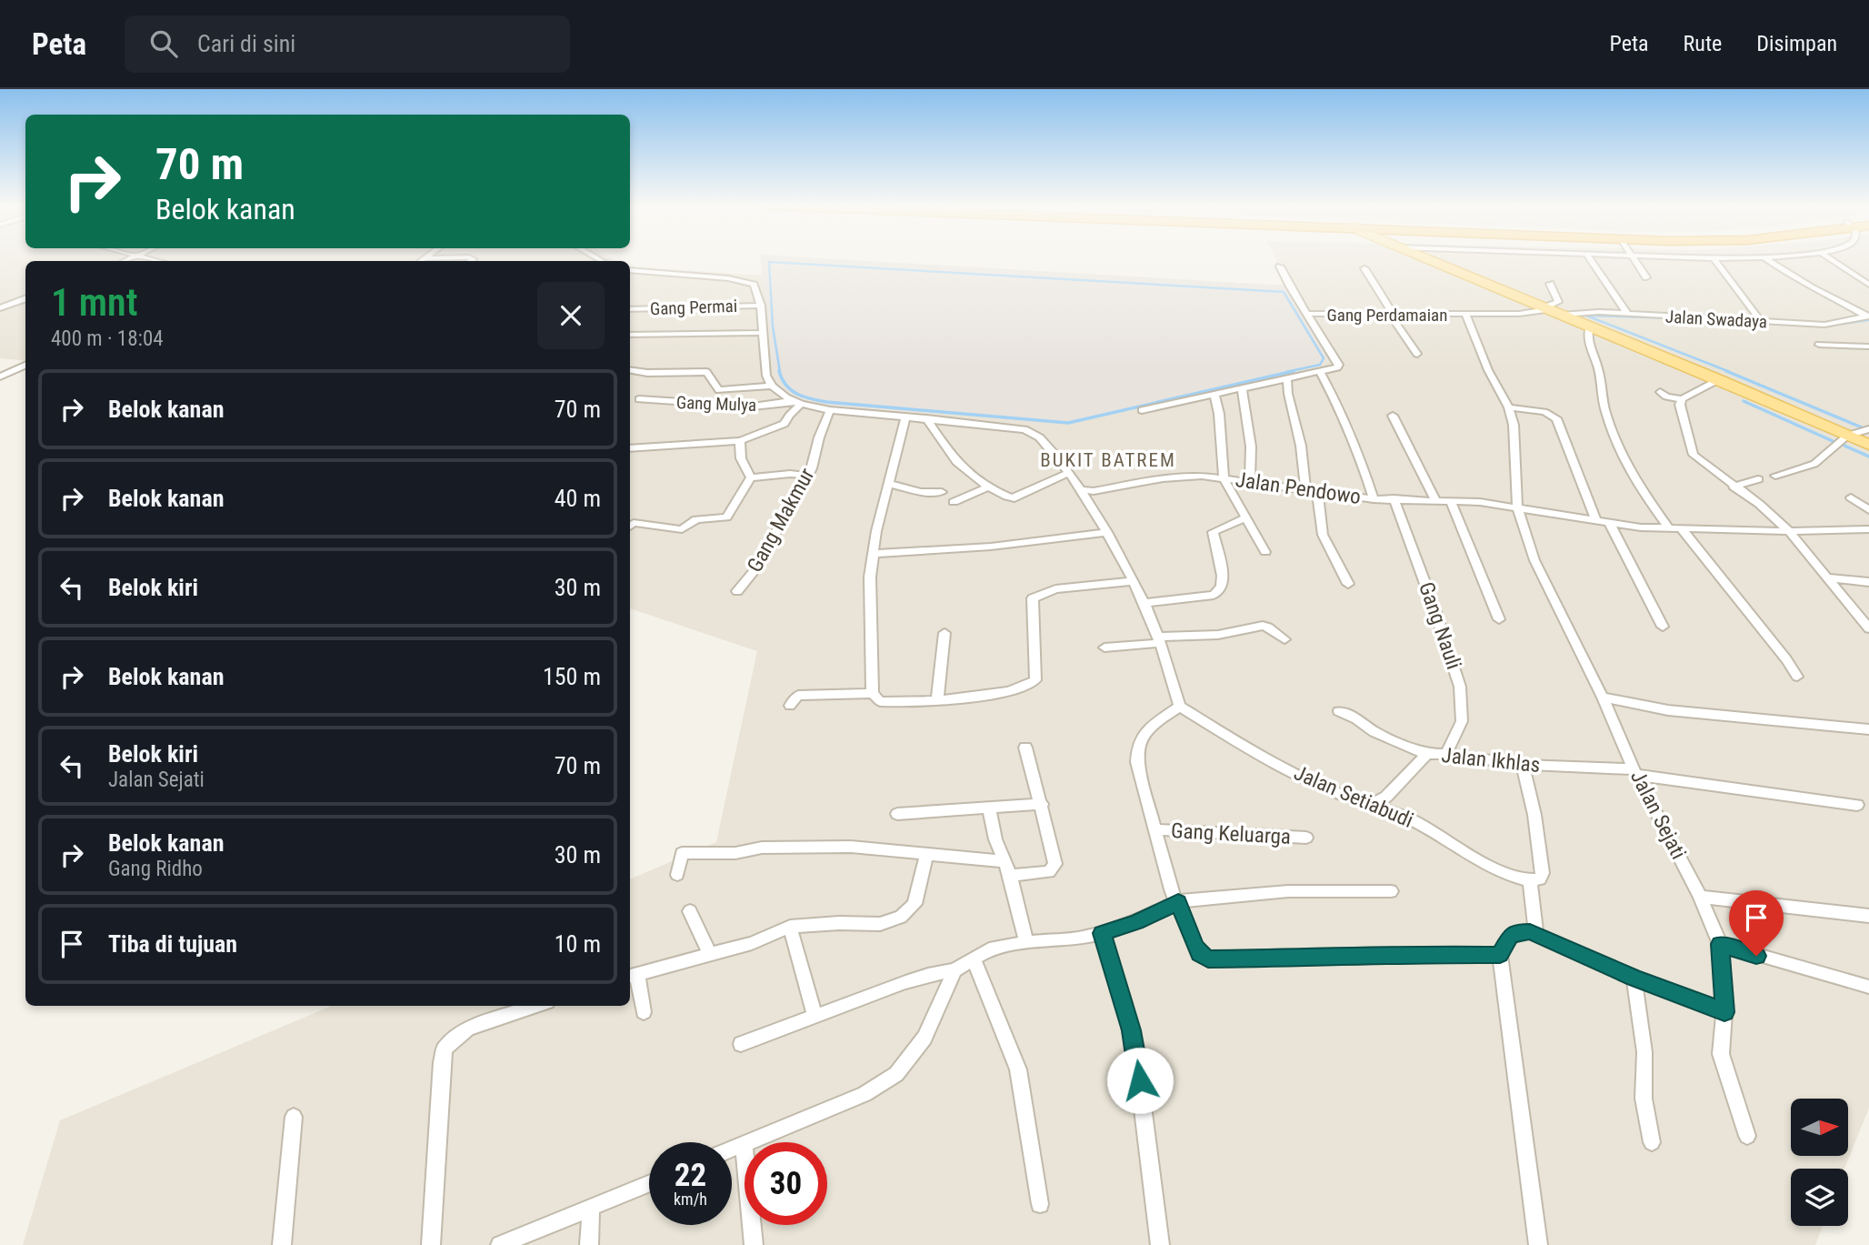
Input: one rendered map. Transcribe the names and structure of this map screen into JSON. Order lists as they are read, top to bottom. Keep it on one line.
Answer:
{"streets":{"street":["Gang Permai","Gang Perdamaian","Jalan Swadaya","Gang Mulya","Jalan Pendowo","Gang Makmur","Gang Nauli","Jalan Ikhlas","Jalan Setiabudi","Jalan Sejati","Gang Keluarga"]},"crossings":[["Jalan Pendowo","Gang Nauli"],["Jalan Pendowo","Jalan Sejati"],["Gang Nauli","Jalan Ikhlas"],["Jalan Ikhlas","Jalan Setiabudi"],["Jalan Ikhlas","Jalan Sejati"]],"districts":["BUKIT BATREM"],"north":"right","page":{"header":"Peta","search":"Cari di sini","nav":["Peta","Rute","Disimpan"],"turn":["70 m","Belok kanan"],"heading":["1 mnt","400 m · 18:04"],"list":[{"name":"Belok kanan","value":"70 m"},{"name":"Belok kanan","value":"40 m"},{"name":"Belok kiri","value":"30 m"},{"name":"Belok kanan","value":"150 m"},{"name":"Belok kiri","note":"Jalan Sejati","value":"70 m"},{"name":"Belok kanan","note":"Gang Ridho","value":"30 m"},{"name":"Tiba di tujuan","value":"10 m"}],"speed":"22 km/h","limit":"30"}}
